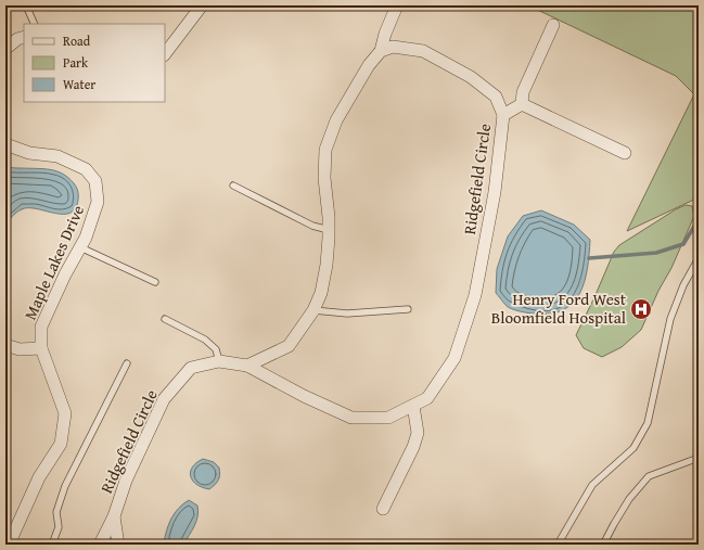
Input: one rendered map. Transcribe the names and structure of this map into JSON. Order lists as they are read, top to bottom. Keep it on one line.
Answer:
{"streets":{"street":["Ridgefield Circle","Maple Lakes Drive"]},"places":{"hospital":["Henry Ford West Bloomfield Hospital"]},"legend":["Road","Park","Water"]}
